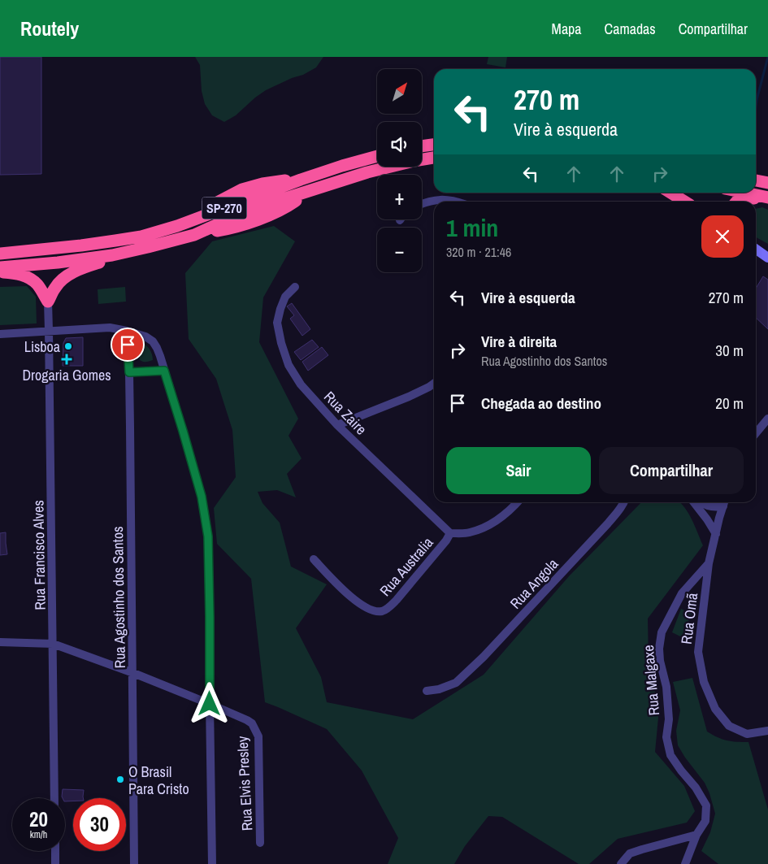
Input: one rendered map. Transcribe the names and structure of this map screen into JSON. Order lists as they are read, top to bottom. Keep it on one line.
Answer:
{"streets":{"highway":["SP-270"],"street":["Rua Zaire","Rua Francisco Alves","Rua Australia","Rua Angola","Rua Agostinho dos Santos","Rua Omã","Rua Malgaxe","Rua Elvis Presley"]},"crossings":[["Rua Zaire","Rua Australia"],["Rua Francisco Alves","Rua Elvis Presley"],["Rua Agostinho dos Santos","Rua Elvis Presley"],["Rua Omã","Rua Malgaxe"]],"places":{"other":["Lisboa","O Brasil Para Cristo"],"health":["Drogaria Gomes"]},"north":"top right","page":{"header":"Routely","nav":["Mapa","Camadas","Compartilhar"],"map_buttons":["+","−"],"turn":["270 m","Vire à esquerda"],"heading":["1 min","320 m · 21:46"],"list":[{"name":"Vire à esquerda","value":"270 m"},{"name":"Vire à direita","note":"Rua Agostinho dos Santos","value":"30 m"},{"name":"Chegada ao destino","value":"20 m"}],"buttons":["Sair","Compartilhar"],"speed":"20 km/h","limit":"30"}}
